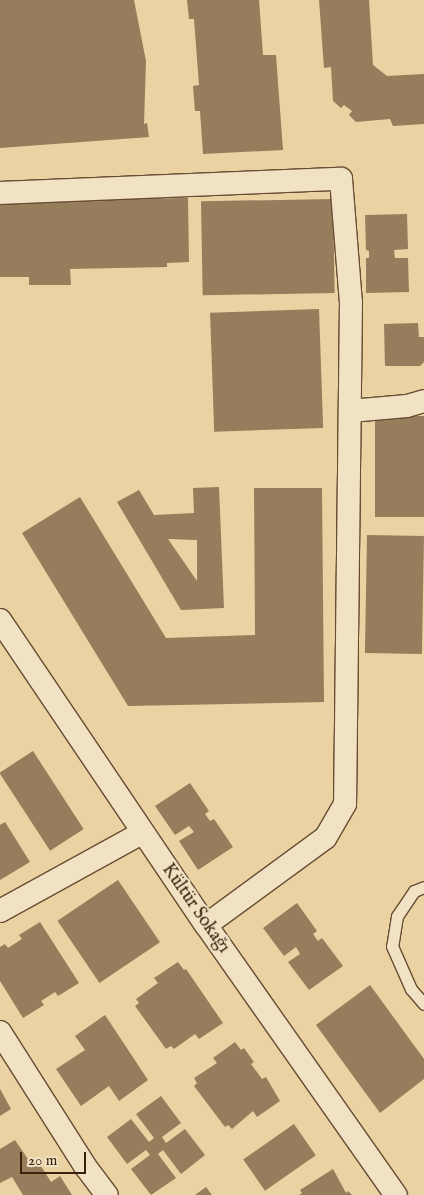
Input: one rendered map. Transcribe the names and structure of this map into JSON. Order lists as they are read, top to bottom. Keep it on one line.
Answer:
{"streets":{"street":["Kültür Sokağı"]},"scale_bar":"20 m"}
